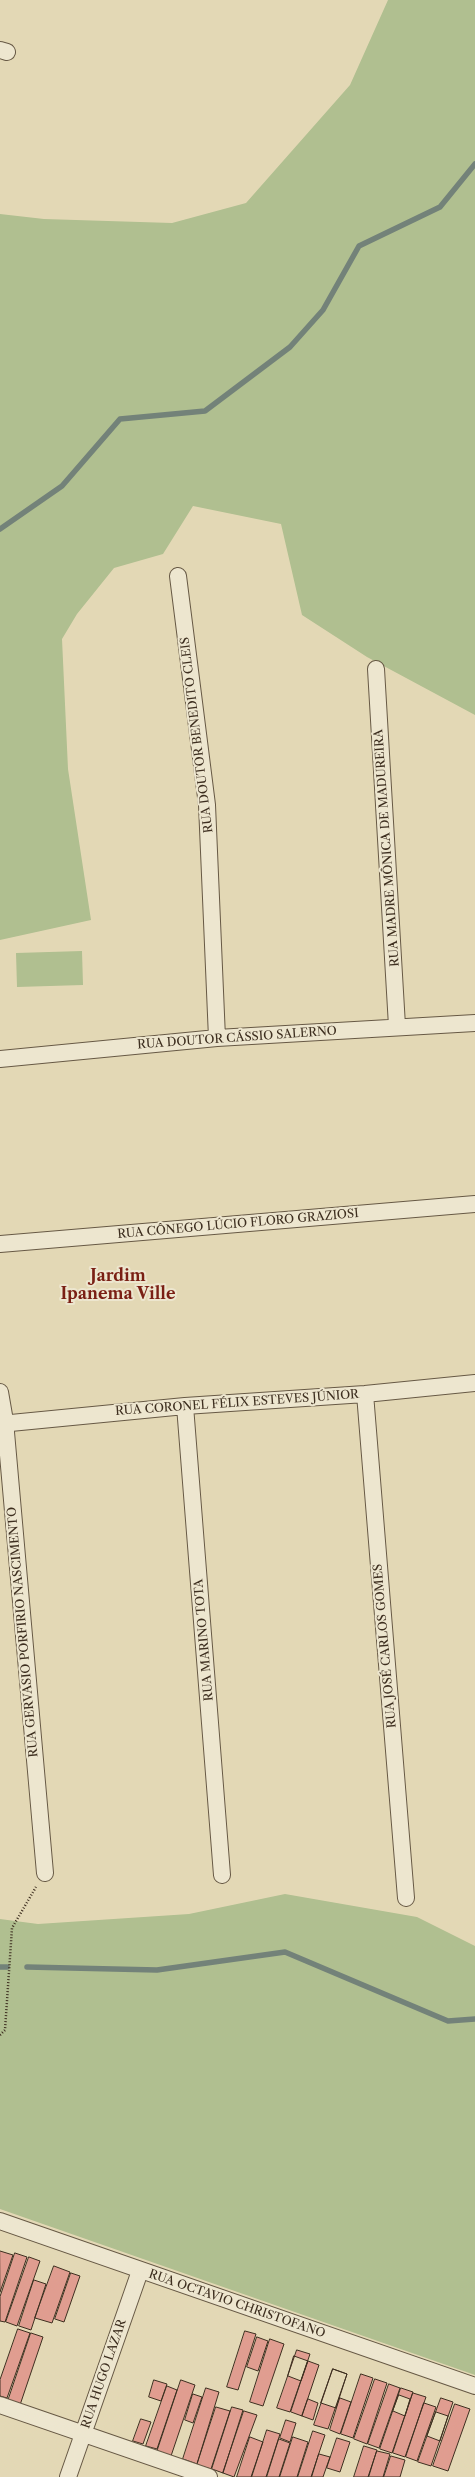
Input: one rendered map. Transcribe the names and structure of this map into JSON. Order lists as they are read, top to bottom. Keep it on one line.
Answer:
{"streets":{"street":["RUA DOUTOR BENEDITO CLEIS","RUA MADRE MÔNICA DE MADUREIRA","RUA DOUTOR CÁSSIO SALERNO","RUA CÔNEGO LÚCIO FLORO GRAZIOSI","RUA CORONEL FÉLIX ESTEVES JÚNIOR","RUA GERVASIO PORFIRIO NASCIMENTO","RUA MARINO TOTA","RUA JOSÉ CARLOS GOMES","RUA OCTAVIO CHRISTOFANO","RUA HUGO LAZAR"]},"crossings":[["RUA DOUTOR BENEDITO CLEIS","RUA DOUTOR CÁSSIO SALERNO"],["RUA MADRE MÔNICA DE MADUREIRA","RUA DOUTOR CÁSSIO SALERNO"],["RUA CORONEL FÉLIX ESTEVES JÚNIOR","RUA GERVASIO PORFIRIO NASCIMENTO"],["RUA CORONEL FÉLIX ESTEVES JÚNIOR","RUA MARINO TOTA"],["RUA CORONEL FÉLIX ESTEVES JÚNIOR","RUA JOSÉ CARLOS GOMES"],["RUA OCTAVIO CHRISTOFANO","RUA HUGO LAZAR"]],"districts":["Jardim Ipanema Ville"]}
